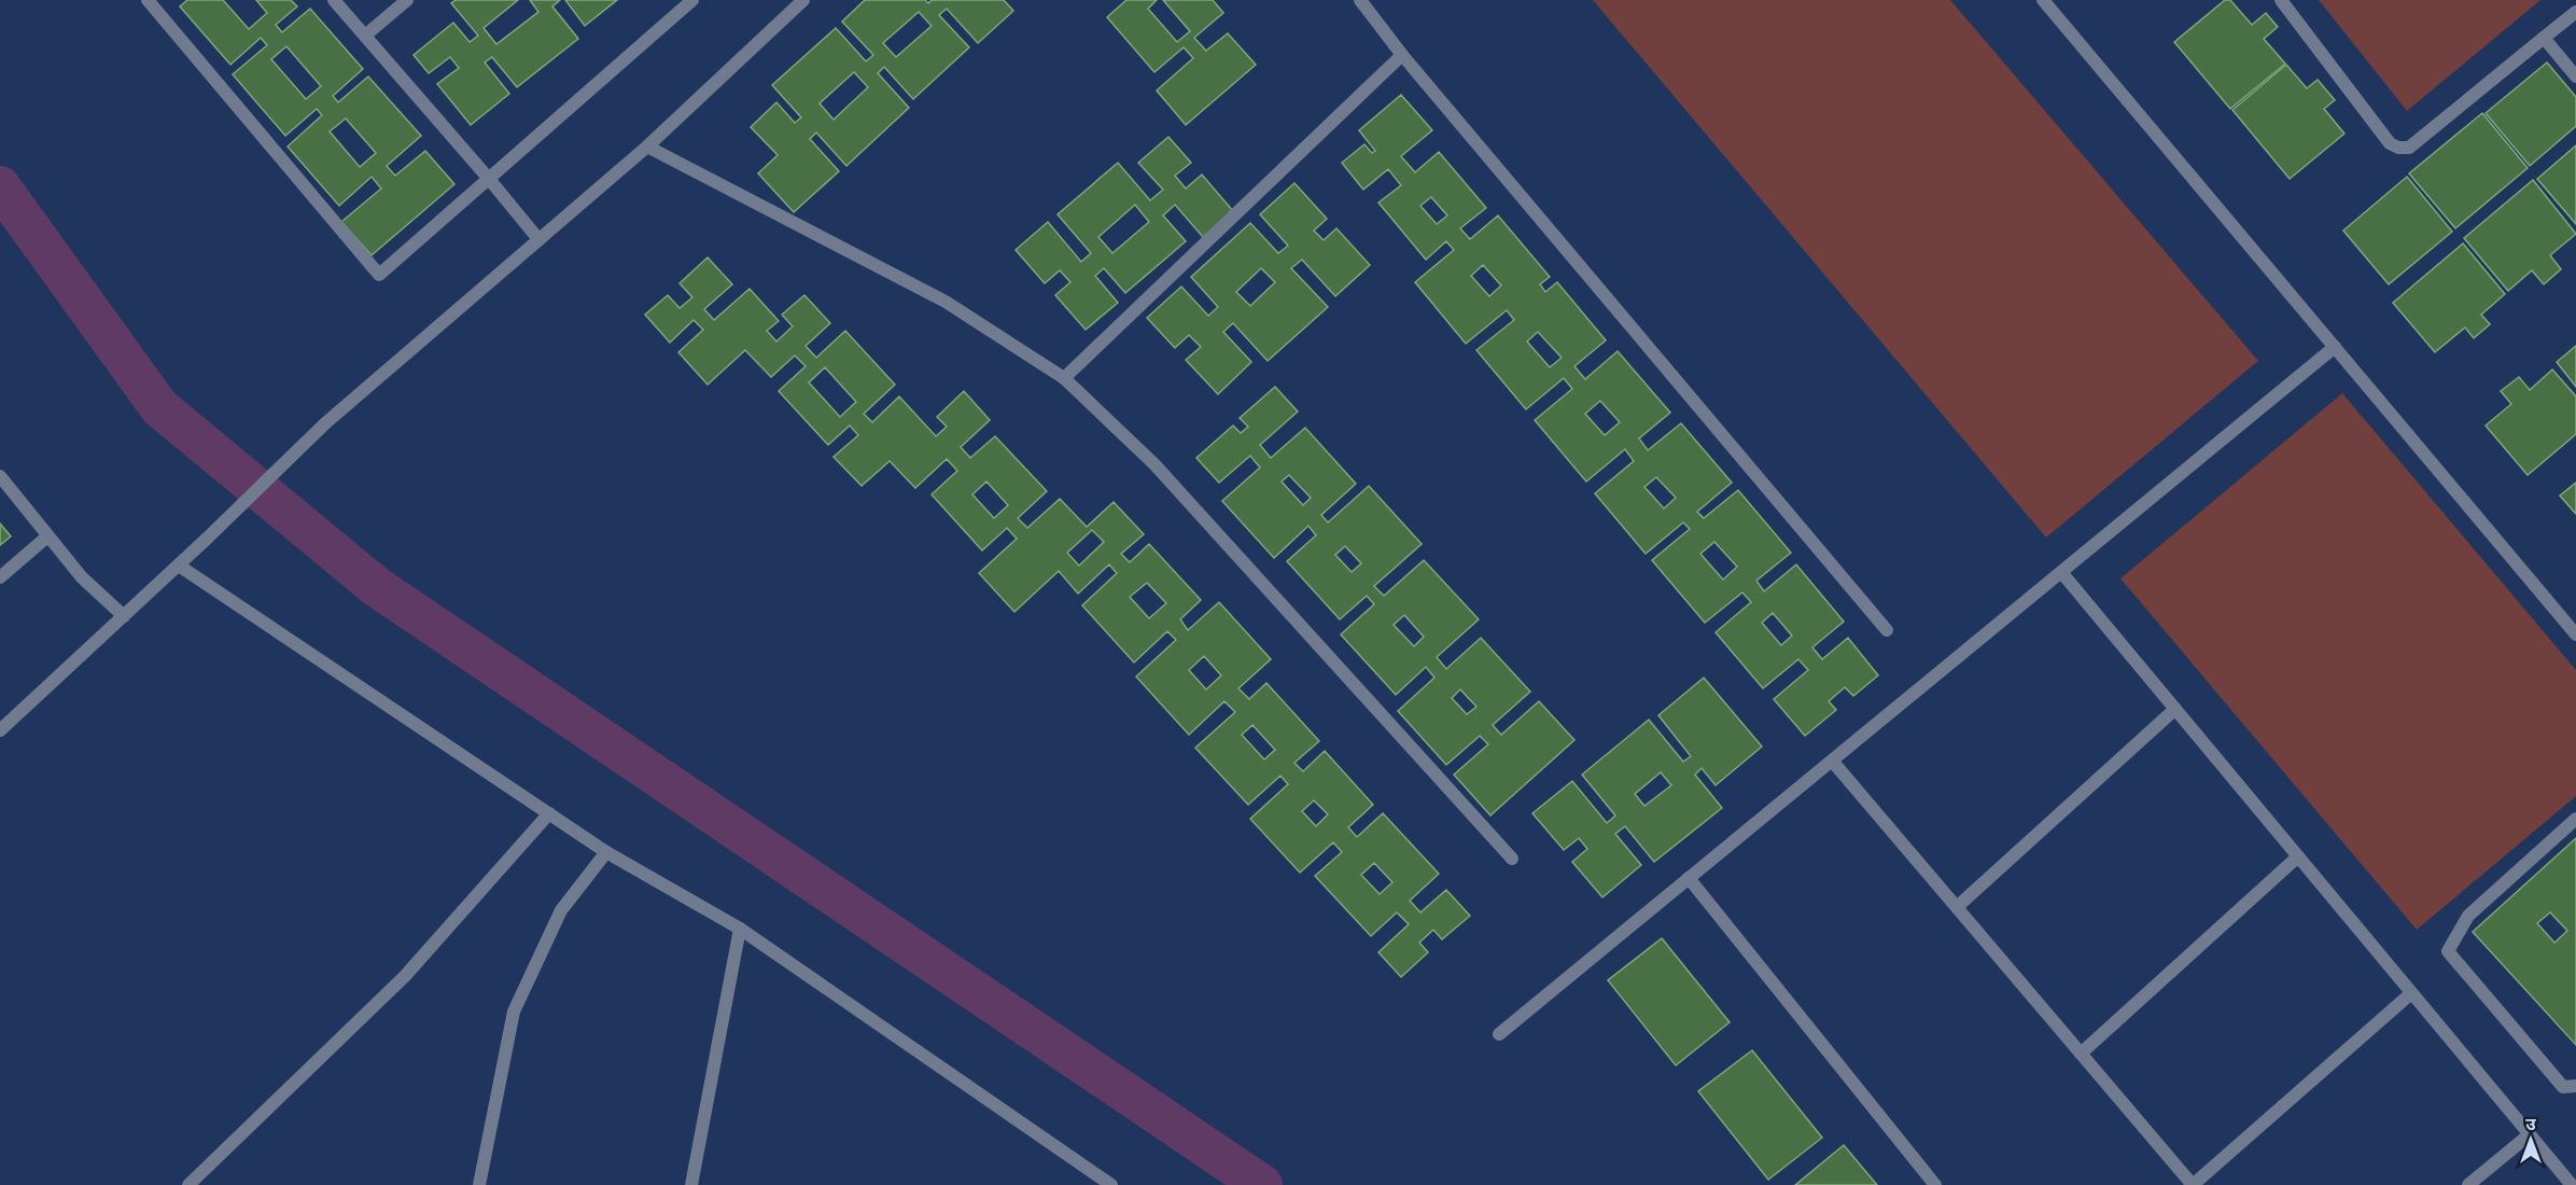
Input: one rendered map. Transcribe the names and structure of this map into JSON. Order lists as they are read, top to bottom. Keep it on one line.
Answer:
{"north":"top"}
